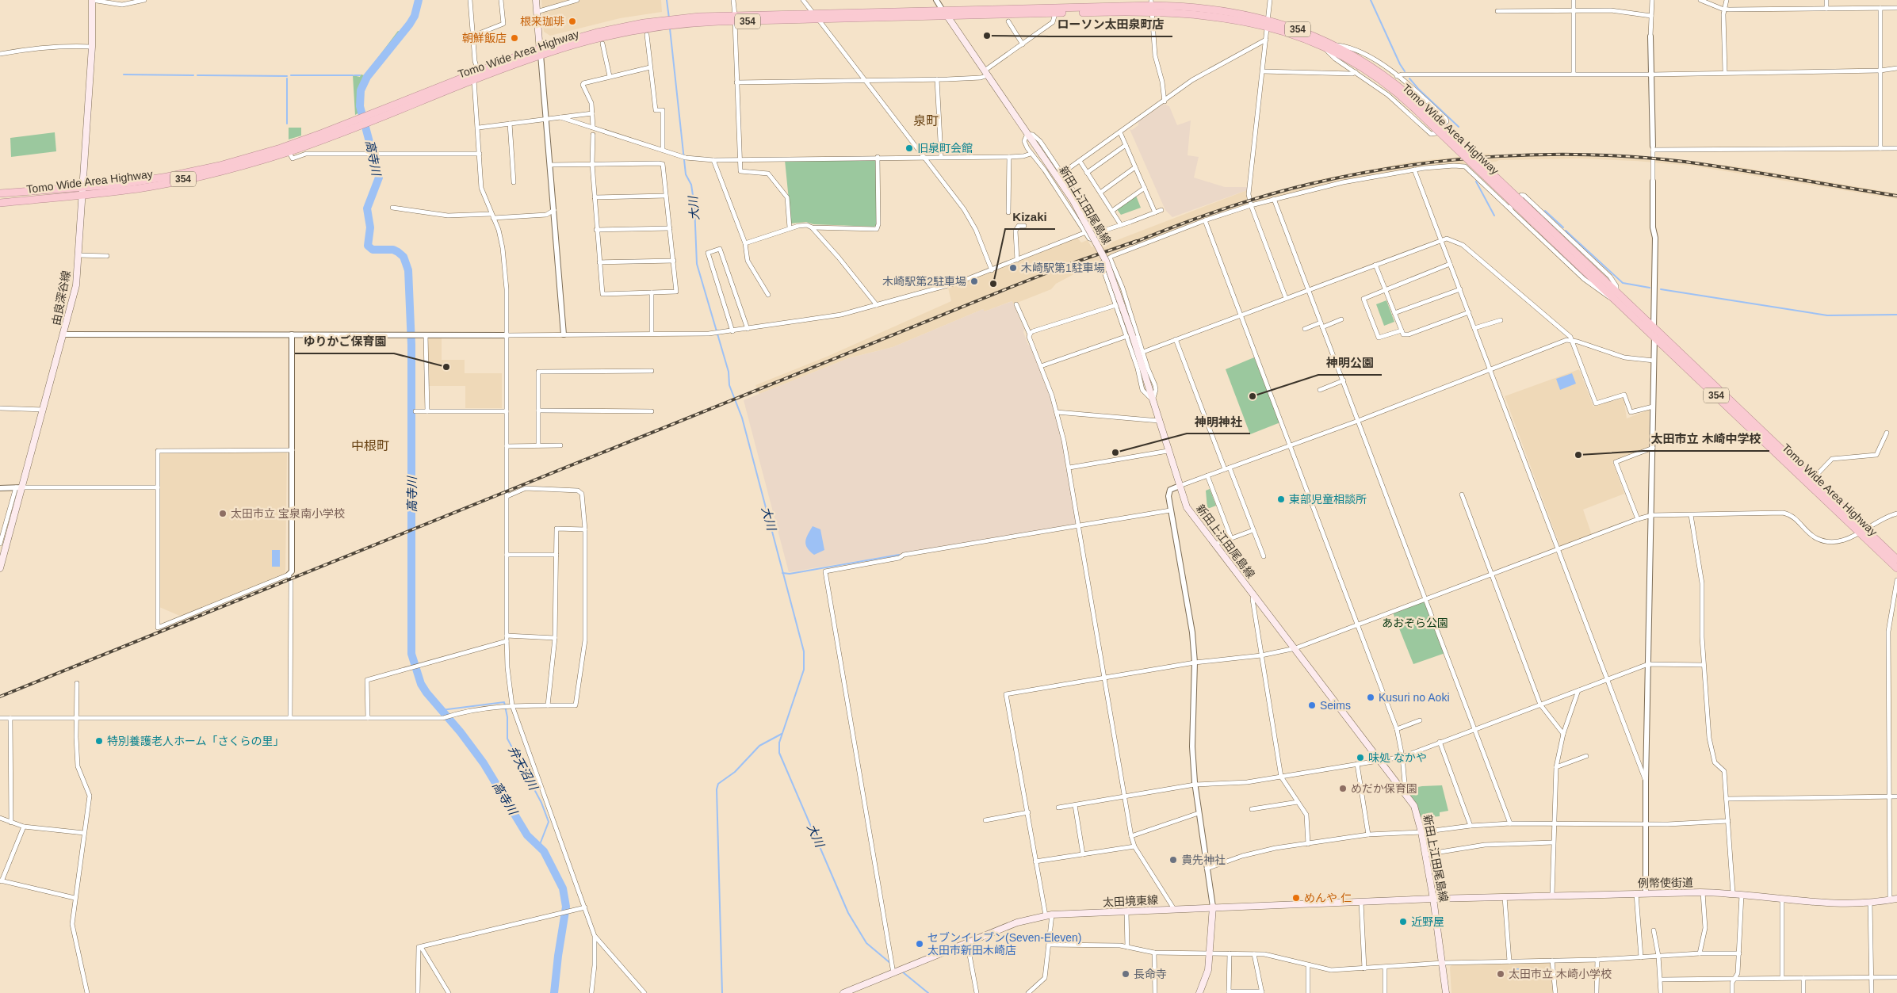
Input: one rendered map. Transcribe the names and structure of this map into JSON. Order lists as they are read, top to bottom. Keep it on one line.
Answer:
{"streets":{"highway":["354","Tomo Wide Area Highway"],"main road":["新田上江田尾島線","由良深谷線","例幣使街道","太田境東線"]},"crossings":[["Tomo Wide Area Highway","新田上江田尾島線"],["Tomo Wide Area Highway","由良深谷線"],["新田上江田尾島線","例幣使街道"],["新田上江田尾島線","太田境東線"],["例幣使街道","太田境東線"]],"districts":["泉町","中根町"],"water":["高寺川","大川","弁天沼川"],"parks":["あおぞら公園"],"places":["根来珈琲","ローソン太田泉町店","朝鮮飯店","旧泉町会館","木崎駅第1駐車場","木崎駅第2駐車場","Kizaki","ゆりかご保育園","神明公園","神明神社","太田市立 木崎中学校","東部児童相談所","太田市立 宝泉南小学校","Kusuri no Aoki","Seims","特別養護老人ホーム「さくらの里」","味処 なかや","めだか保育園","貴先神社","めんや 仁","近野屋","セブンイレブン(Seven-Eleven) 太田市新田木崎店","長命寺","太田市立 木崎小学校"]}
